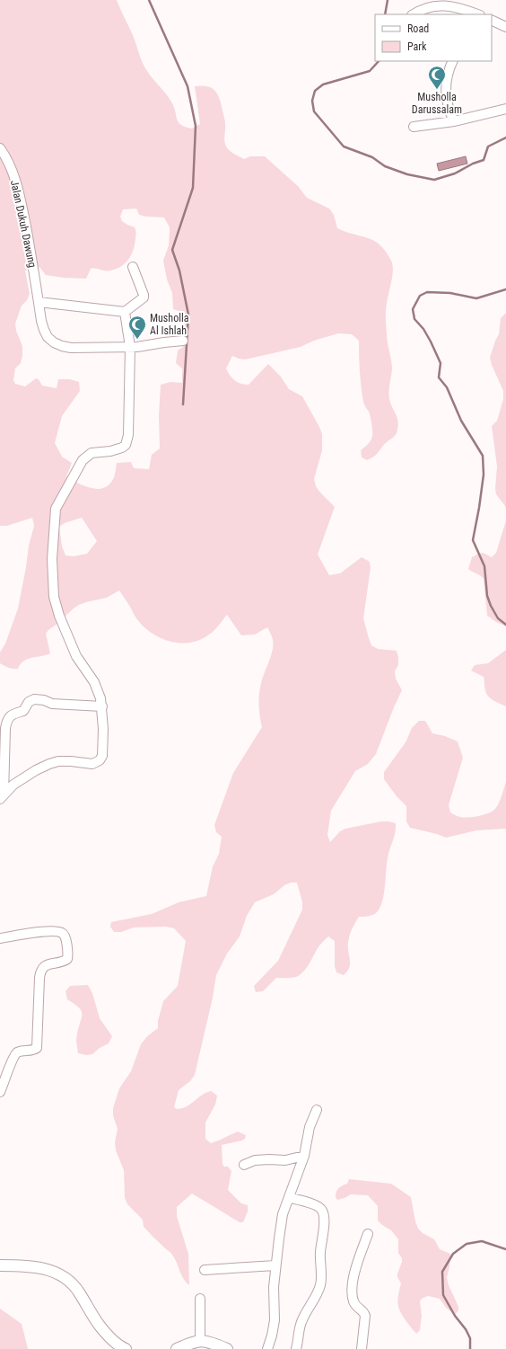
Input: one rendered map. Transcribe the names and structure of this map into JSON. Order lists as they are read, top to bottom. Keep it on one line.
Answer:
{"streets":{"street":["Jalan Dukuh Dawung"]},"places":{"mosque":["Musholla Darussalam","Musholla Al Ishlah"]},"legend":["Road","Park"]}
